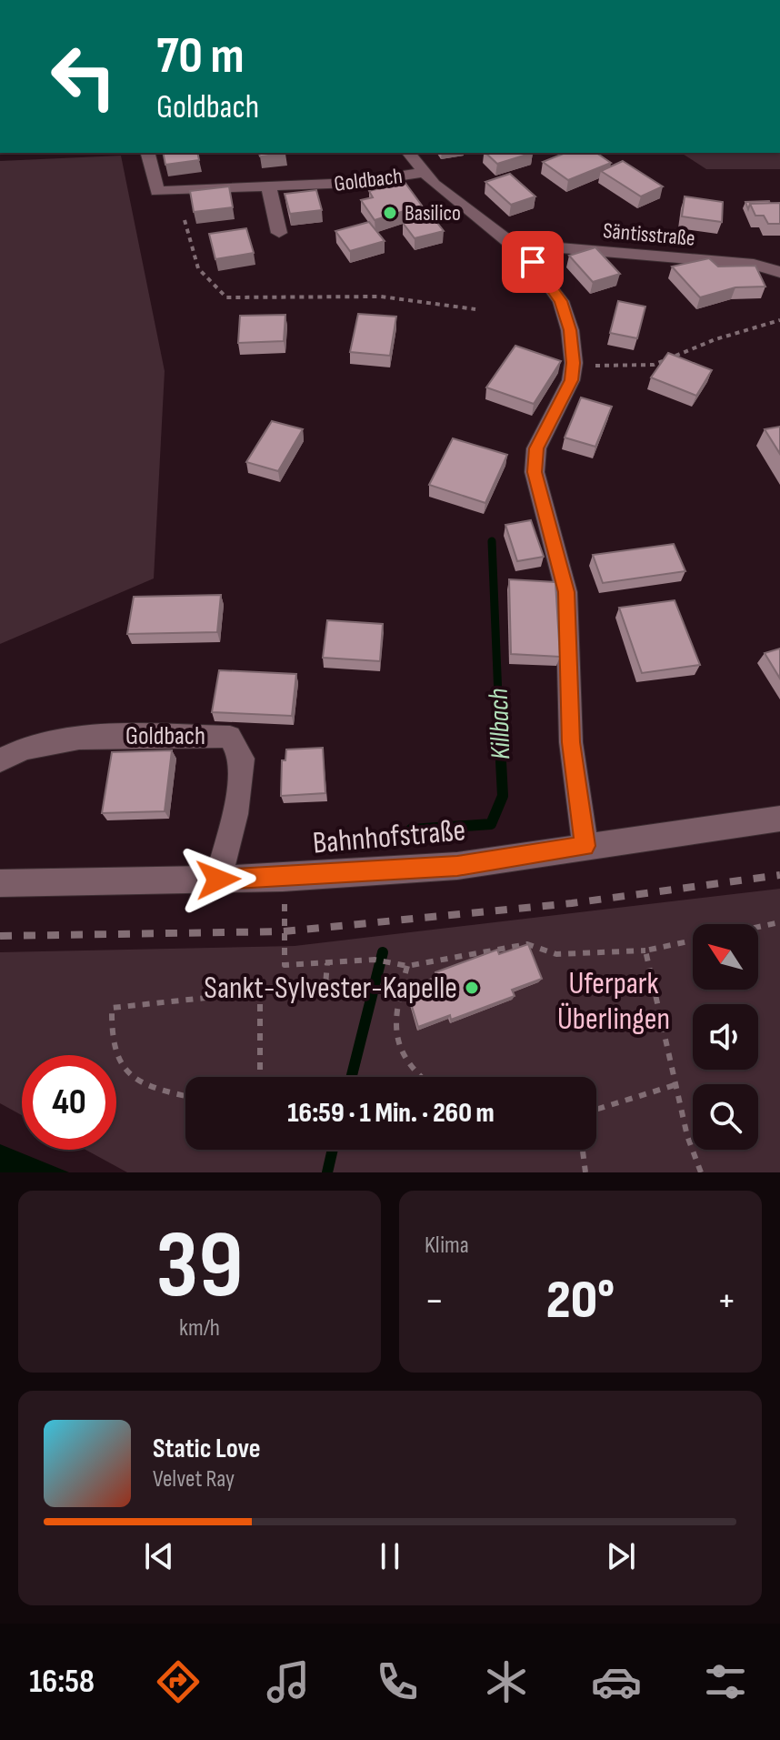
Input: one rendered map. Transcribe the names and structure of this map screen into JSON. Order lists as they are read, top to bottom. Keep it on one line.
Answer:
{"streets":{"street":["Goldbach","Säntisstraße","Bahnhofstraße"]},"crossings":[["Goldbach","Säntisstraße"],["Goldbach","Bahnhofstraße"]],"water":["Killbach"],"parks":["Uferpark Überlingen"],"places":["Basilico","Sankt-Sylvester-Kapelle"],"north":"top left","page":{"turn":["70 m","Goldbach"],"limit":"40","trip":"16:59 · 1 Min. · 260 m","tile":[["39","km/h"],"Klima"],"heat":["−","20°","+"],"song":["Static Love","Velvet Ray"],"tabs":"16:58"}}
